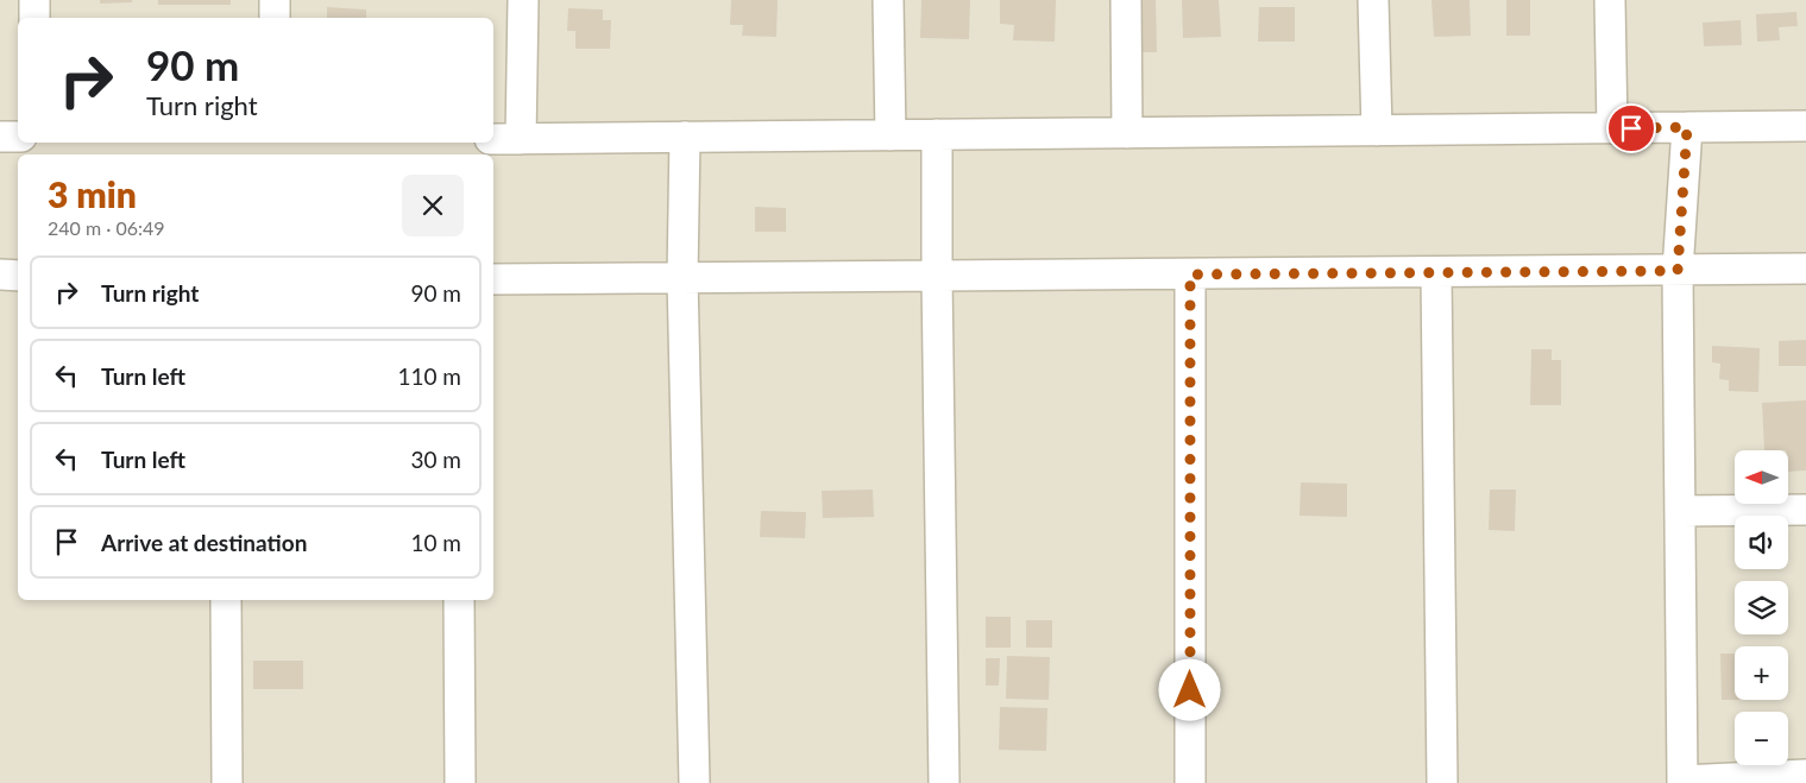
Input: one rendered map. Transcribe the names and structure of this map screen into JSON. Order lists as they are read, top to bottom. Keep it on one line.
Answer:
{"north":"left","page":{"turn":["90 m","Turn right"],"heading":["3 min","240 m · 06:49"],"list":[{"name":"Turn right","value":"90 m"},{"name":"Turn left","value":"110 m"},{"name":"Turn left","value":"30 m"},{"name":"Arrive at destination","value":"10 m"}],"map_buttons":["+","−"]}}
